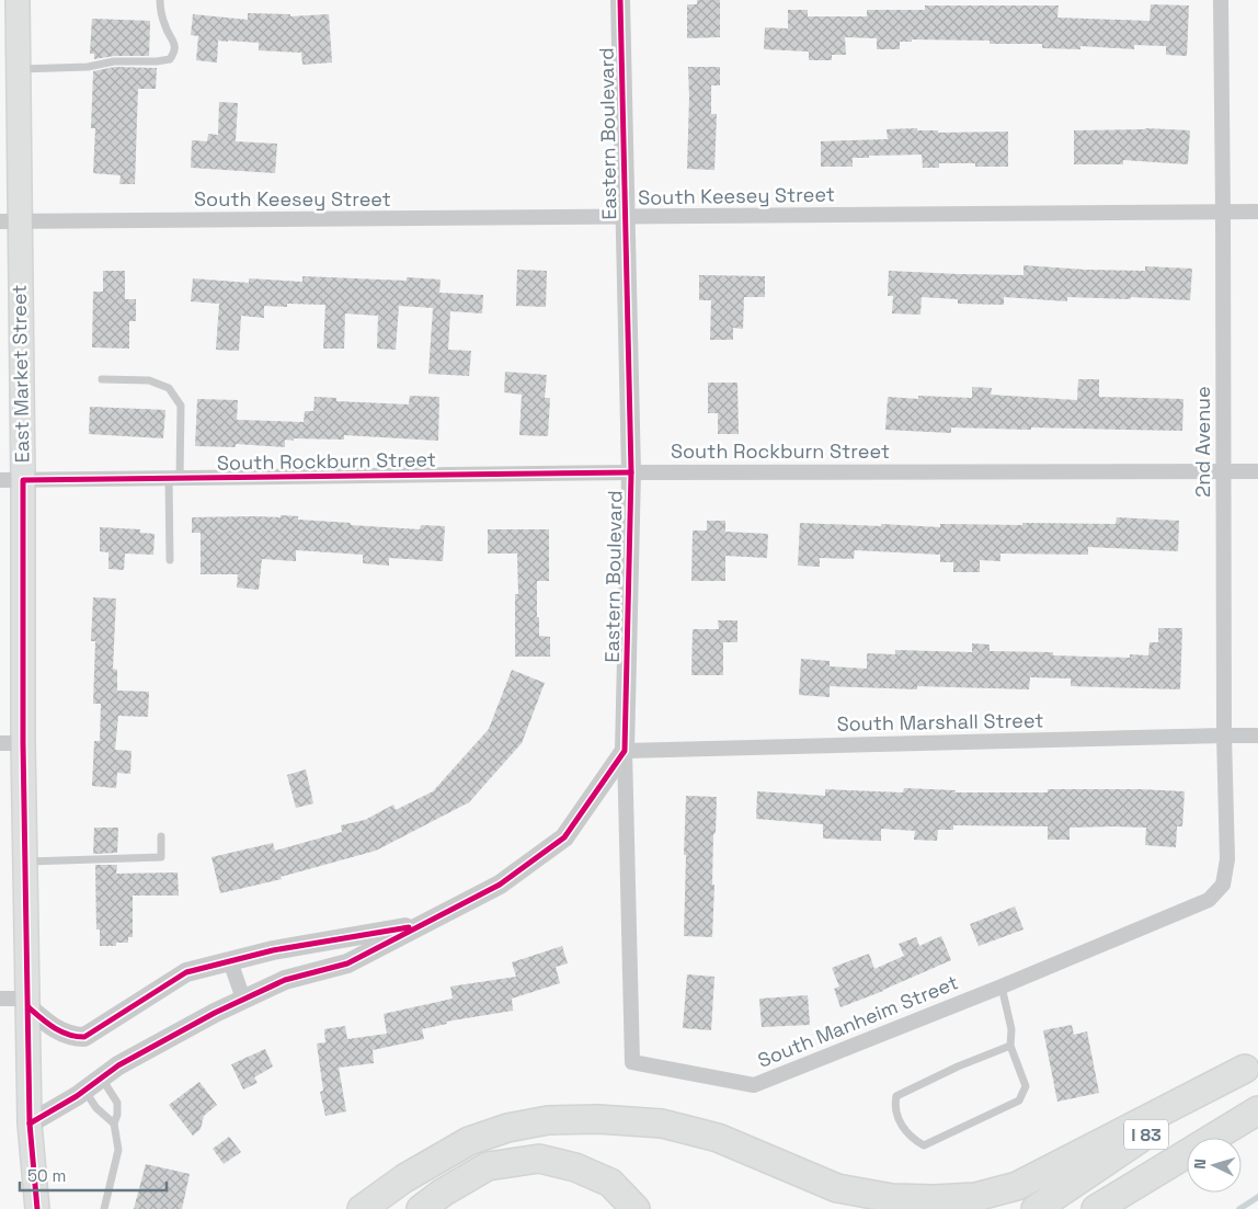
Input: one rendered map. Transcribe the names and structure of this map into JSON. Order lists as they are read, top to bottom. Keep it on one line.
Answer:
{"streets":{"highway":["I 83"],"main road":["East Market Street"],"street":["Eastern Boulevard","South Keesey Street","2nd Avenue","South Rockburn Street","South Marshall Street","South Manheim Street"]},"crossings":[["Eastern Boulevard","South Keesey Street"],["Eastern Boulevard","South Rockburn Street"],["Eastern Boulevard","South Marshall Street"],["Eastern Boulevard","South Manheim Street"],["South Keesey Street","East Market Street"],["South Keesey Street","2nd Avenue"],["East Market Street","South Rockburn Street"],["2nd Avenue","South Rockburn Street"],["2nd Avenue","South Marshall Street"],["2nd Avenue","South Manheim Street"],["South Marshall Street","South Manheim Street"]],"scale_bar":"50 m","north":"left"}
